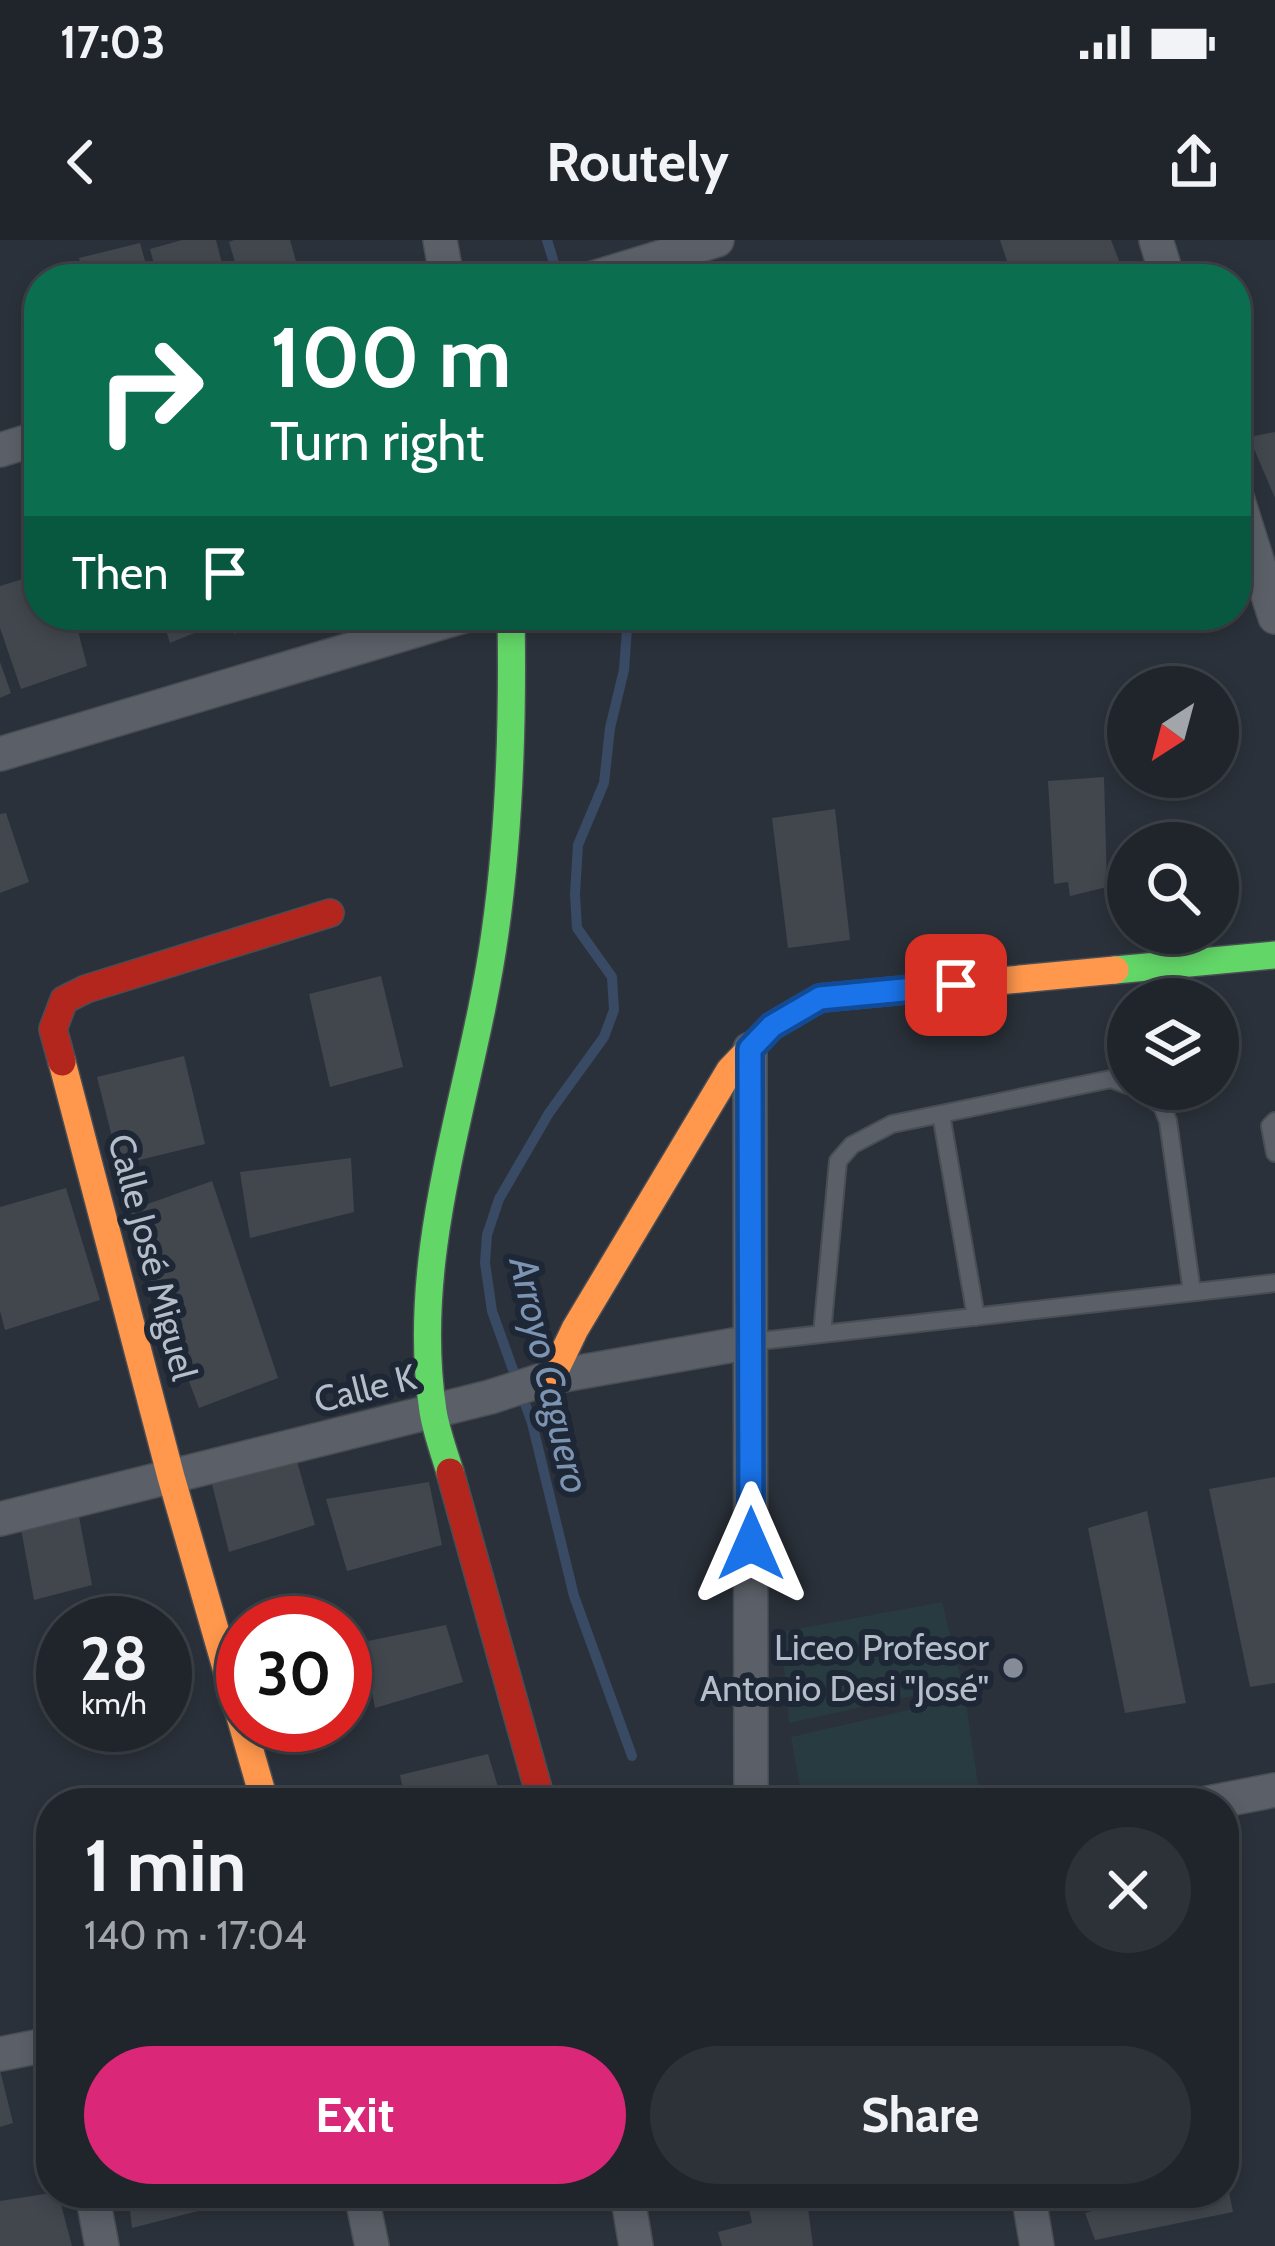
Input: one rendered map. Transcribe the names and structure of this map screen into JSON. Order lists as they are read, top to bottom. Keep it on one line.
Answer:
{"streets":{"street":["Calle José Miguel","Calle K"]},"crossings":[["Calle José Miguel","Calle K"]],"water":["Arroyo Caguero"],"places":["Liceo Profesor Antonio Desi \"José\""],"north":"bottom left","page":{"status":"17:03","header":"Routely","turn":["100 m","Turn right"],"then":"Then","speed":"28 km/h","limit":"30","heading":["1 min","140 m · 17:04"],"buttons":["Exit","Share"]}}
